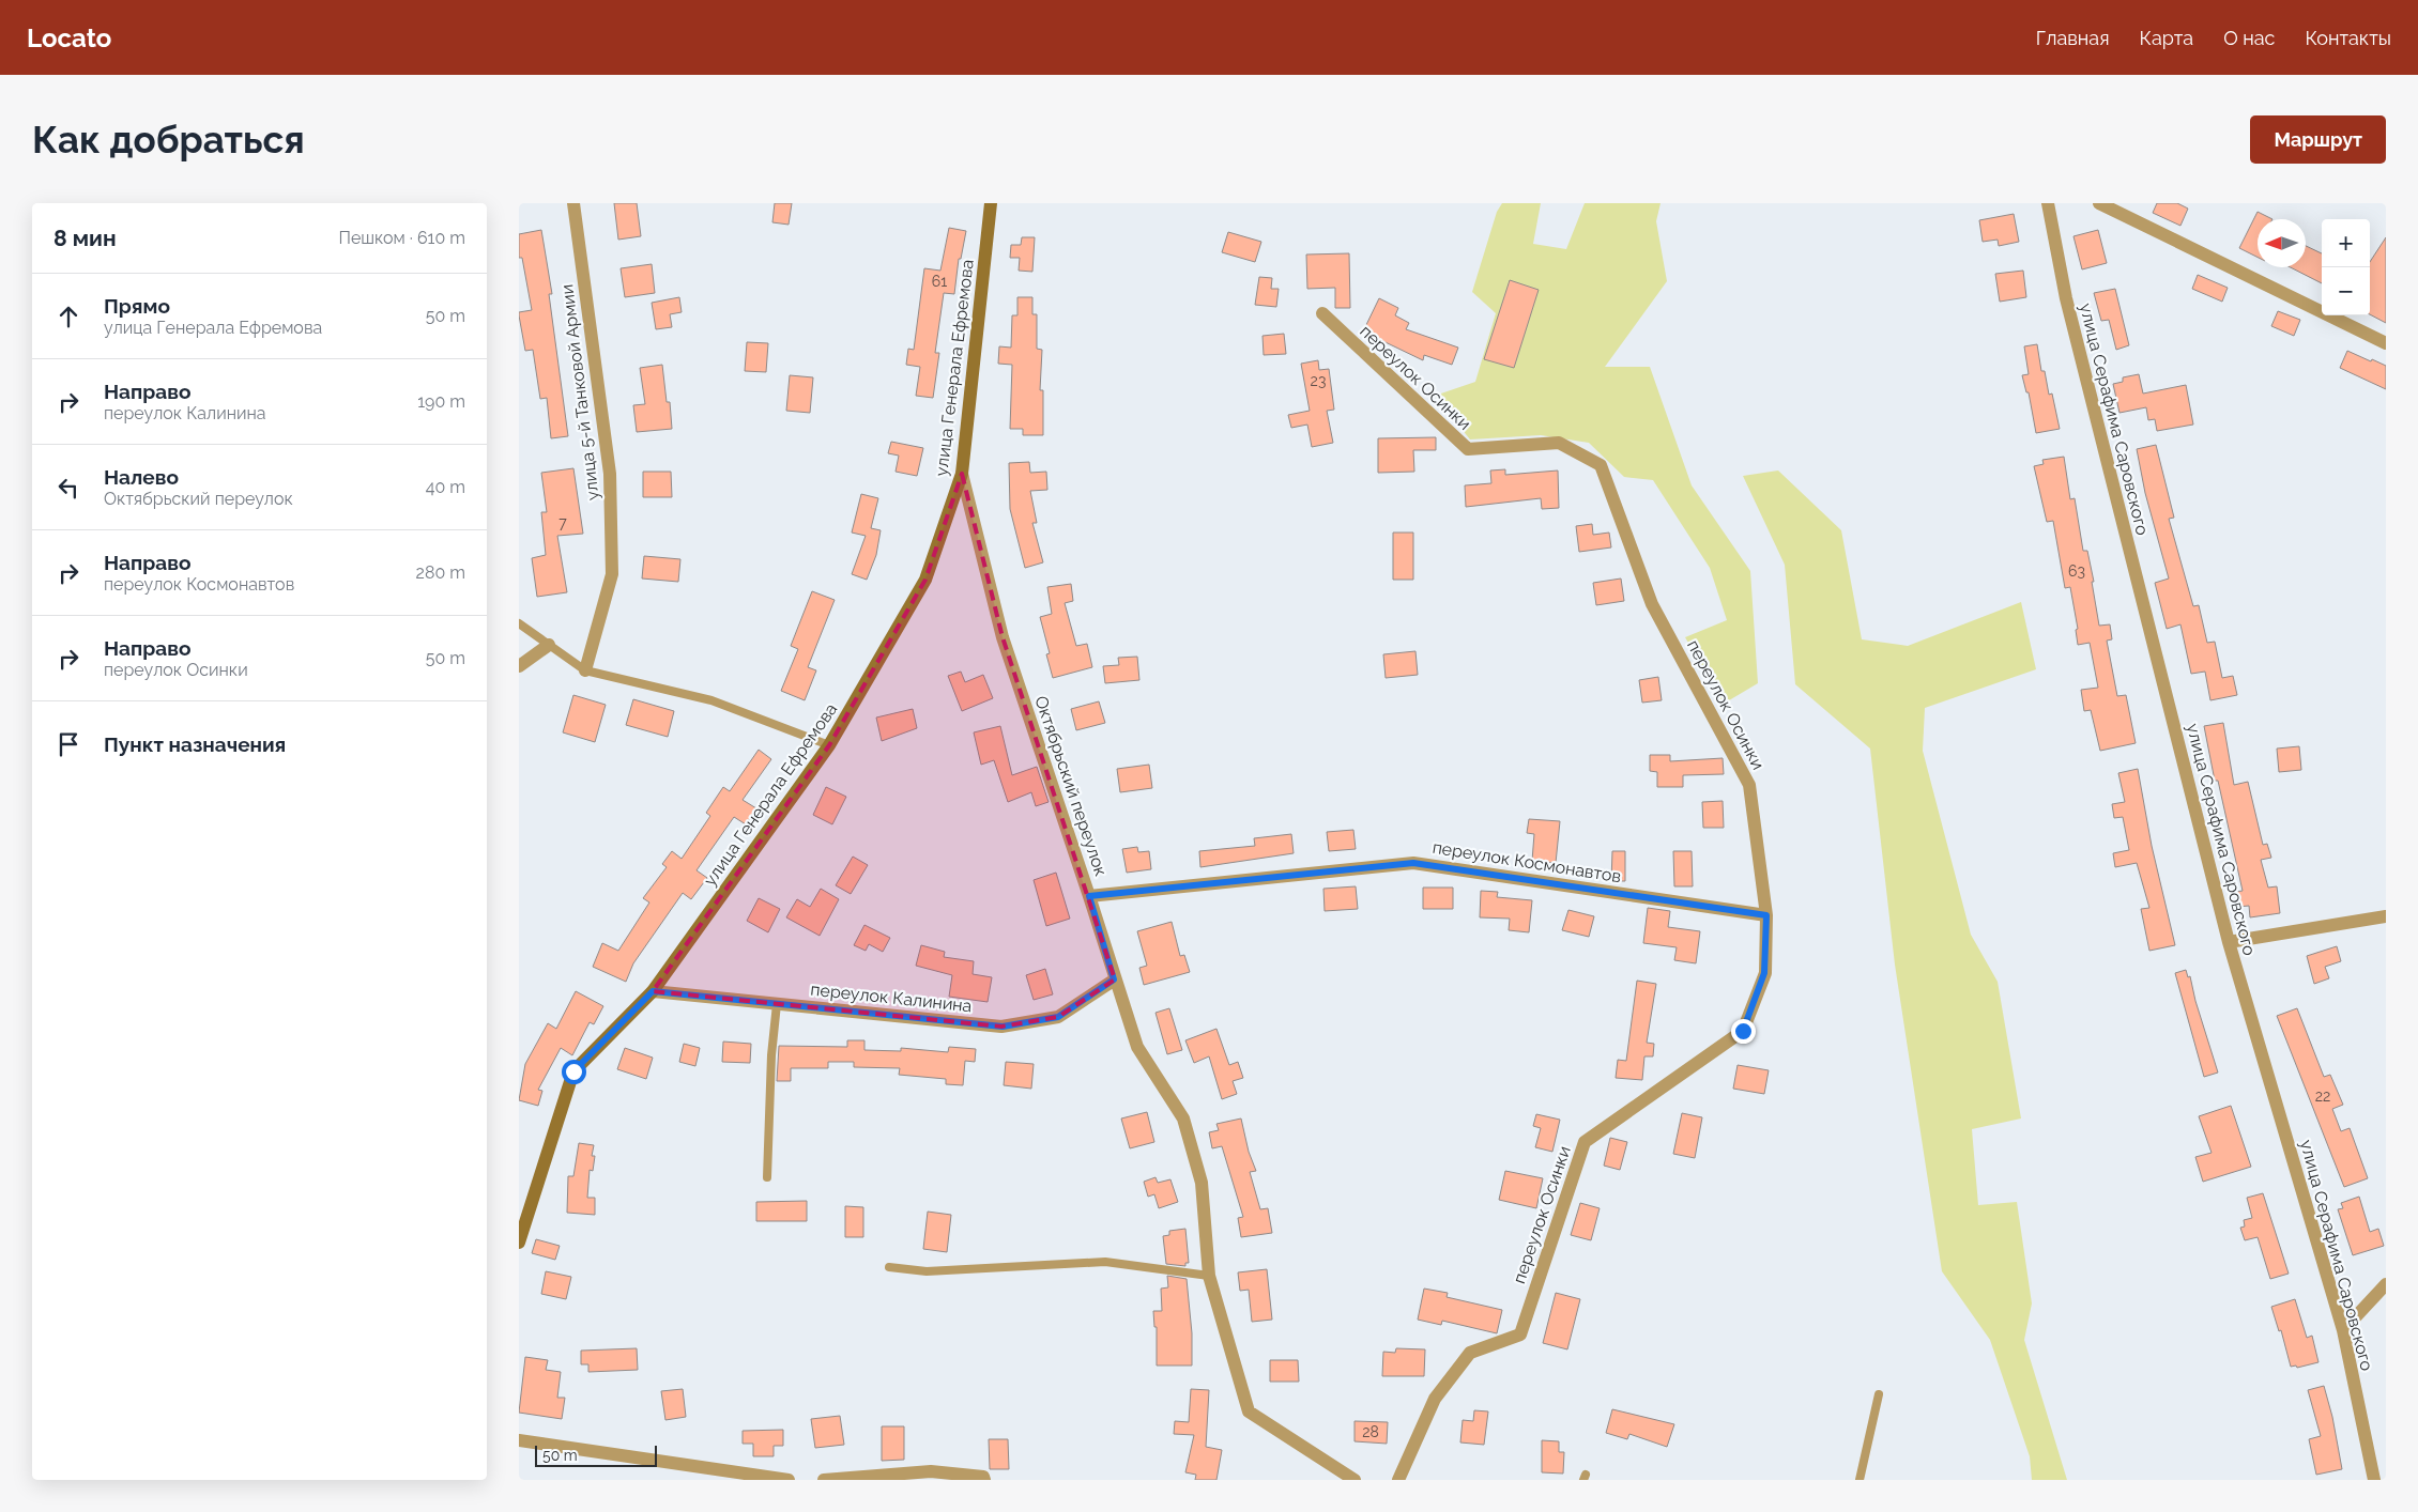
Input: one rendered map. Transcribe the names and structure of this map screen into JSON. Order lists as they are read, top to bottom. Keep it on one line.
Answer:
{"streets":{"street":["улица Генерала Ефремова","переулок Осинки","улица 5-й Танковой Армии","улица Серафима Саровского","Октябрьский переулок","переулок Космонавтов","переулок Калинина"]},"crossings":[["улица Генерала Ефремова","Октябрьский переулок"],["улица Генерала Ефремова","переулок Калинина"],["переулок Осинки","переулок Космонавтов"],["Октябрьский переулок","переулок Космонавтов"],["Октябрьский переулок","переулок Калинина"]],"house_numbers":["61","23","7","63","22","28"],"scale_bar":"50 m","north":"left","page":{"header":"Locato","nav":["Главная","Карта","О нас","Контакты"],"buttons":"Маршрут","title":"Как добраться","heading":["8 мин","Пешком · 610 m"],"map_buttons":["+","−"],"list":[["Прямо","улица Генерала Ефремова","50 m"],["Направо","переулок Калинина","190 m"],["Налево","Октябрьский переулок","40 m"],["Направо","переулок Космонавтов","280 m"],["Направо","переулок Осинки","50 m"],"Пункт назначения"],"scale":"50 m"}}
